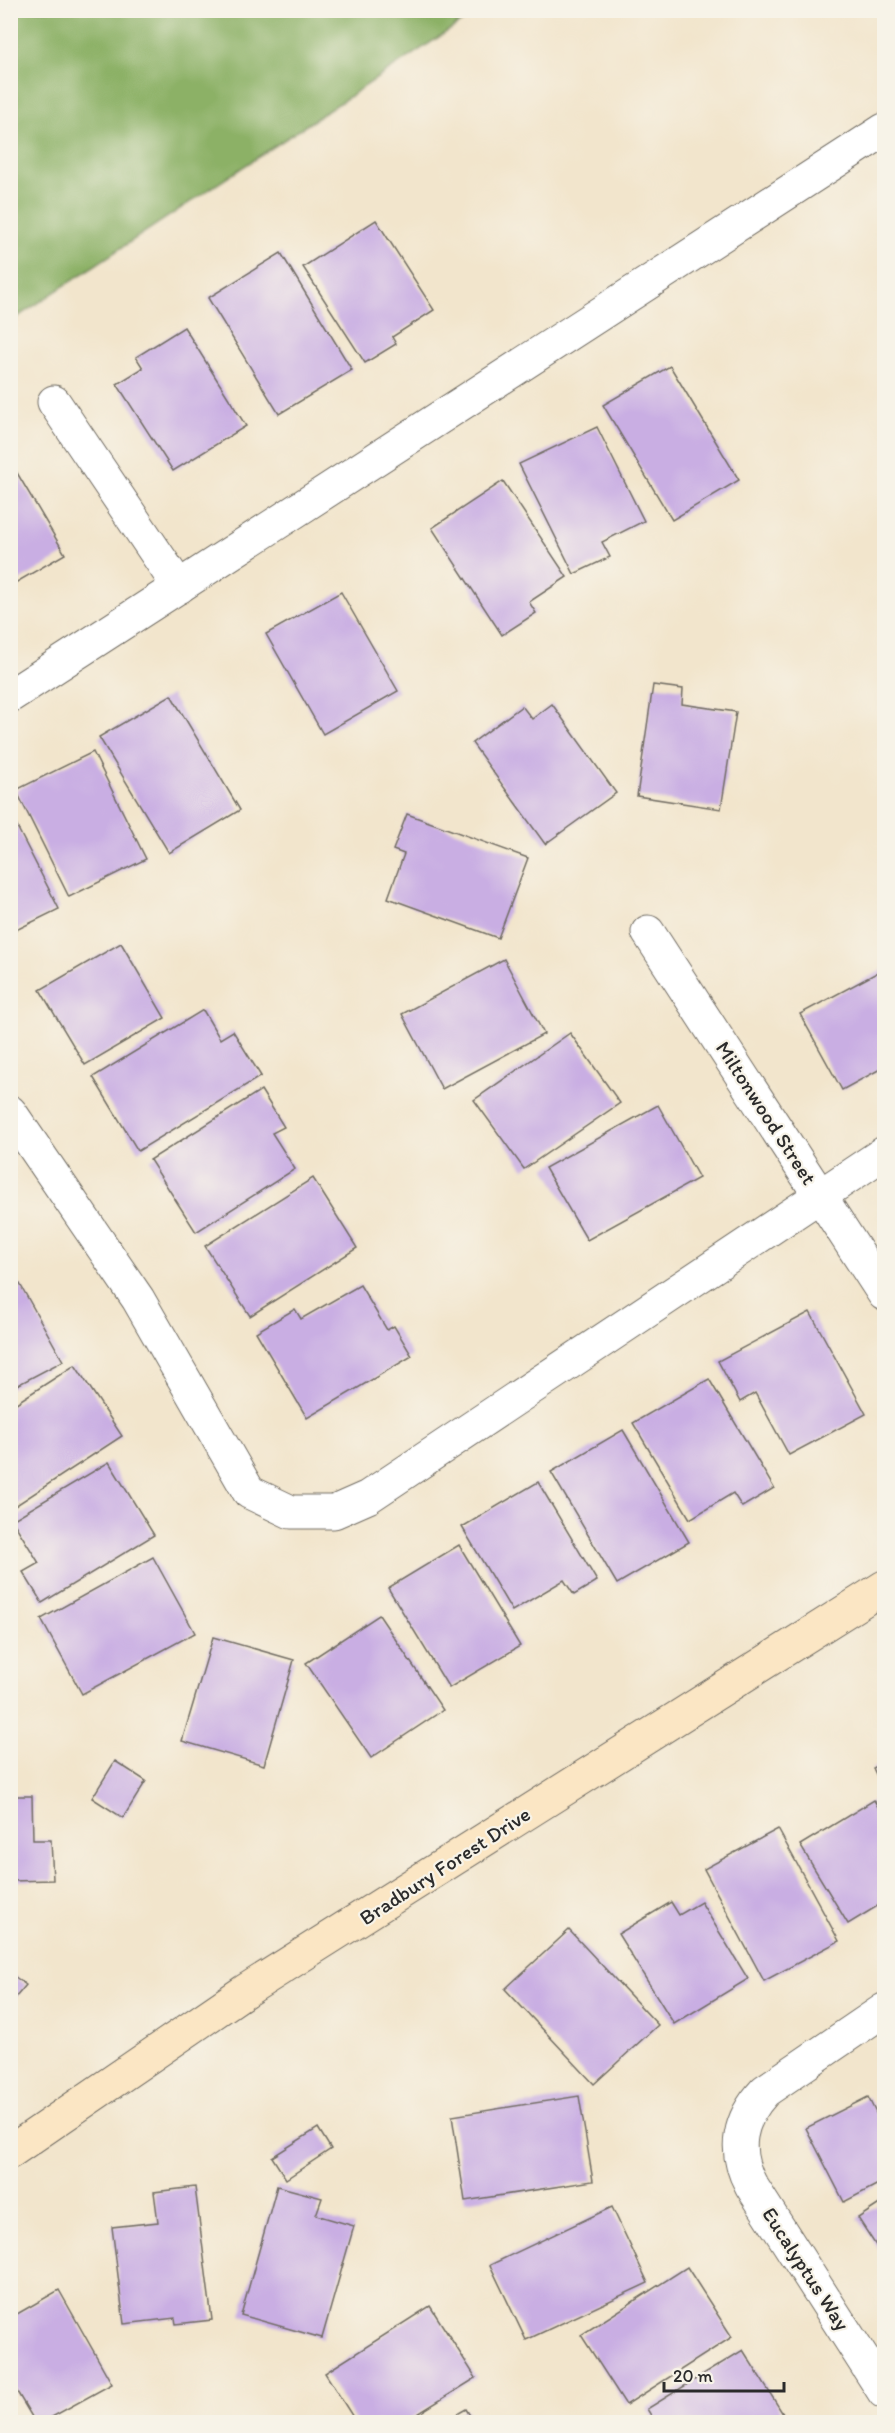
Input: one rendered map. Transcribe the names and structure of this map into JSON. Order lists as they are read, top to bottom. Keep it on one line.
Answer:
{"streets":{"street":["Miltonwood Street","Bradbury Forest Drive","Eucalyptus Way"]},"scale_bar":"20 m"}
